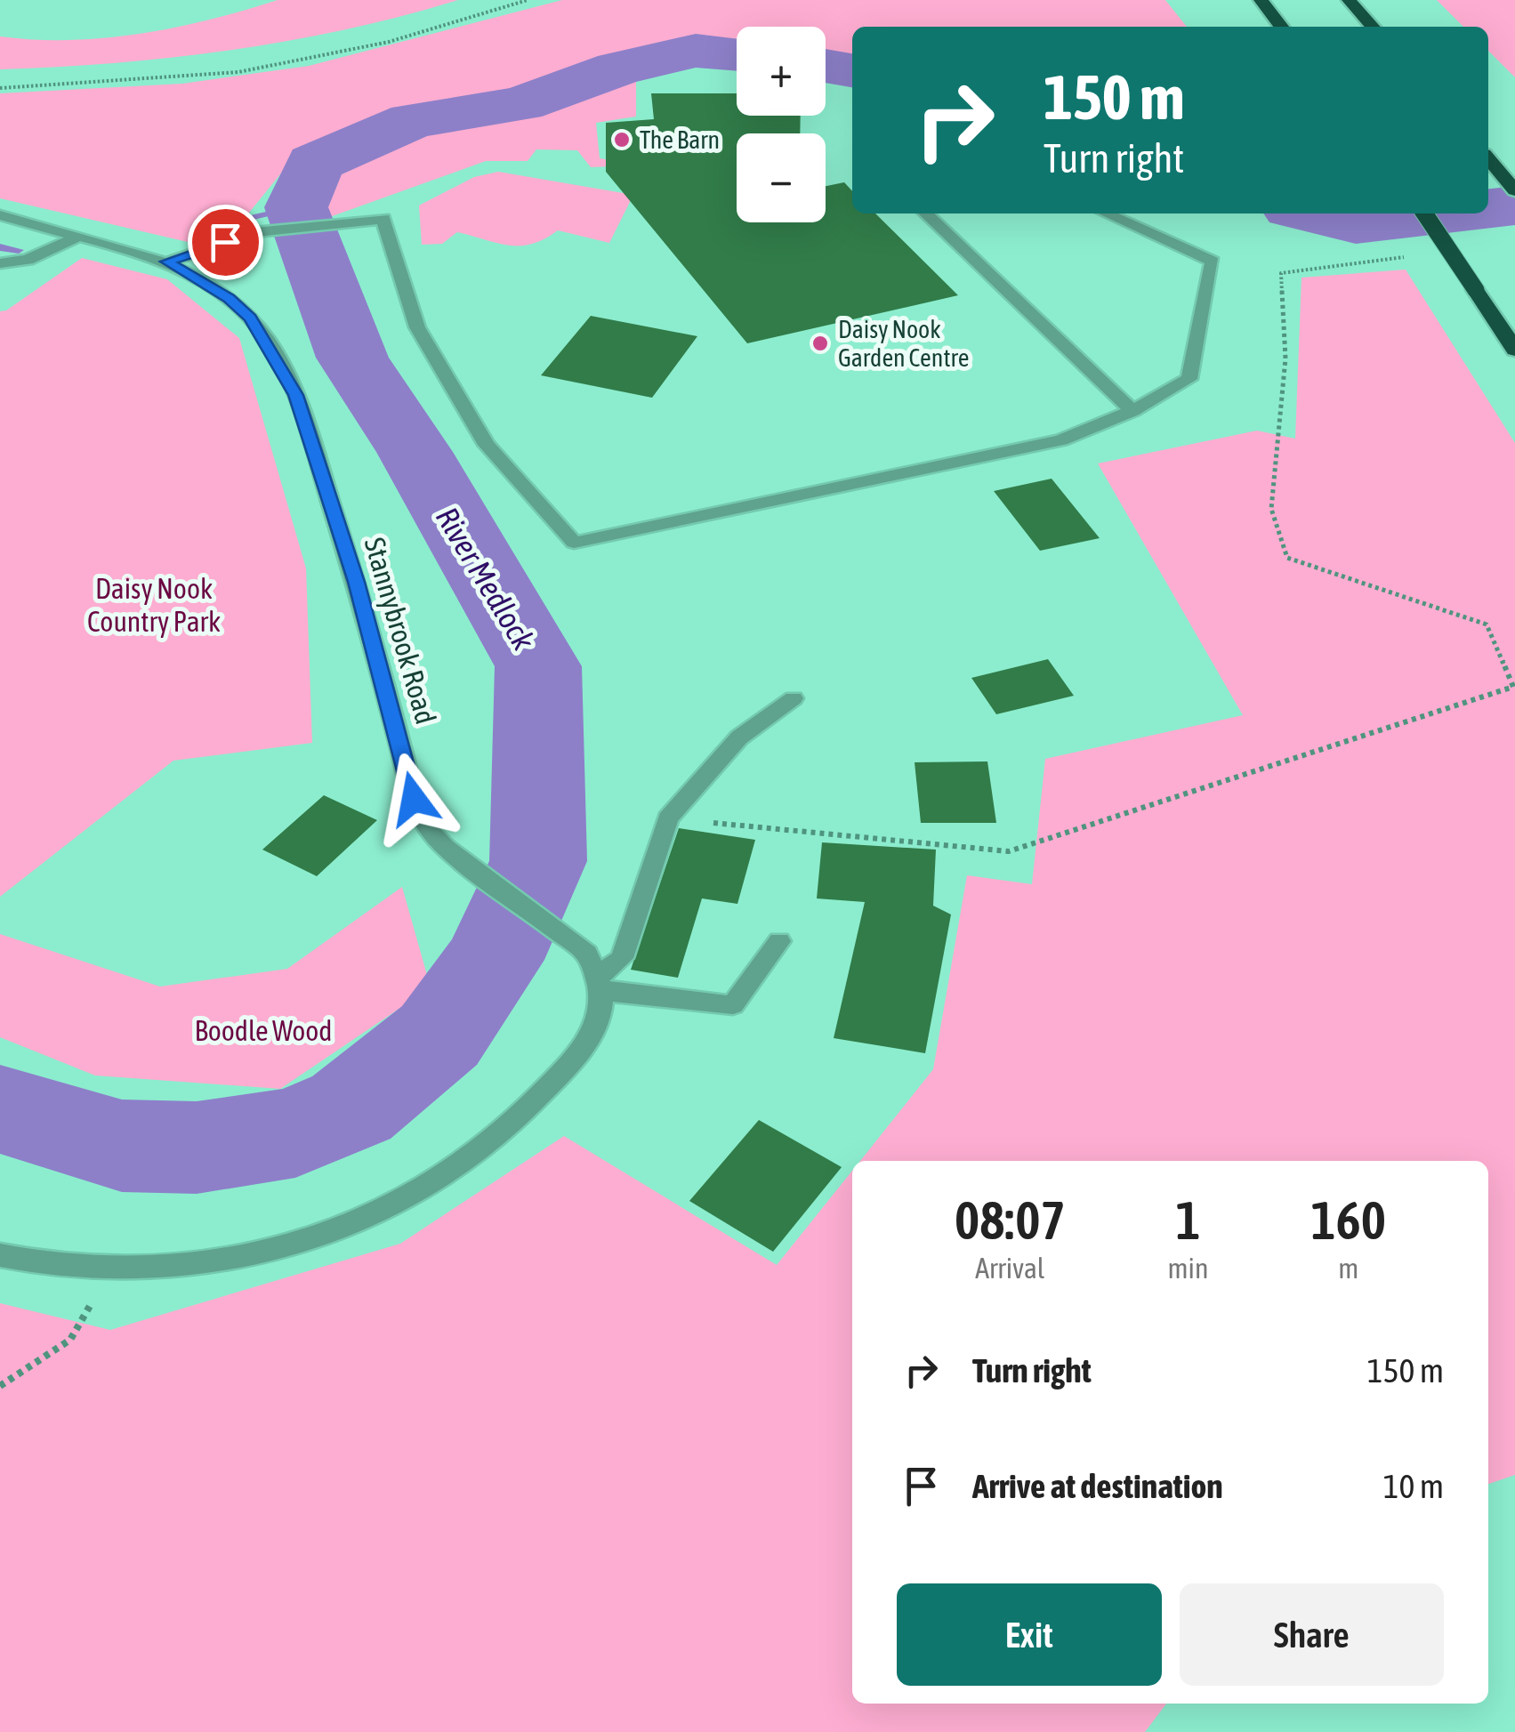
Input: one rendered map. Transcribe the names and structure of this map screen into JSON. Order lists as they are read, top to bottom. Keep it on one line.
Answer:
{"streets":{"street":["Stannybrook Road"]},"water":["River Medlock"],"parks":["Daisy Nook Country Park","Boodle Wood"],"places":["The Barn","Daisy Nook Garden Centre"],"page":{"map_buttons":["+","−"],"turn":["150 m","Turn right"],"eta":["08:07","Arrival","1","min","160","m"],"list":[{"name":"Turn right","value":"150 m"},{"name":"Arrive at destination","value":"10 m"}],"buttons":["Exit","Share"]}}
